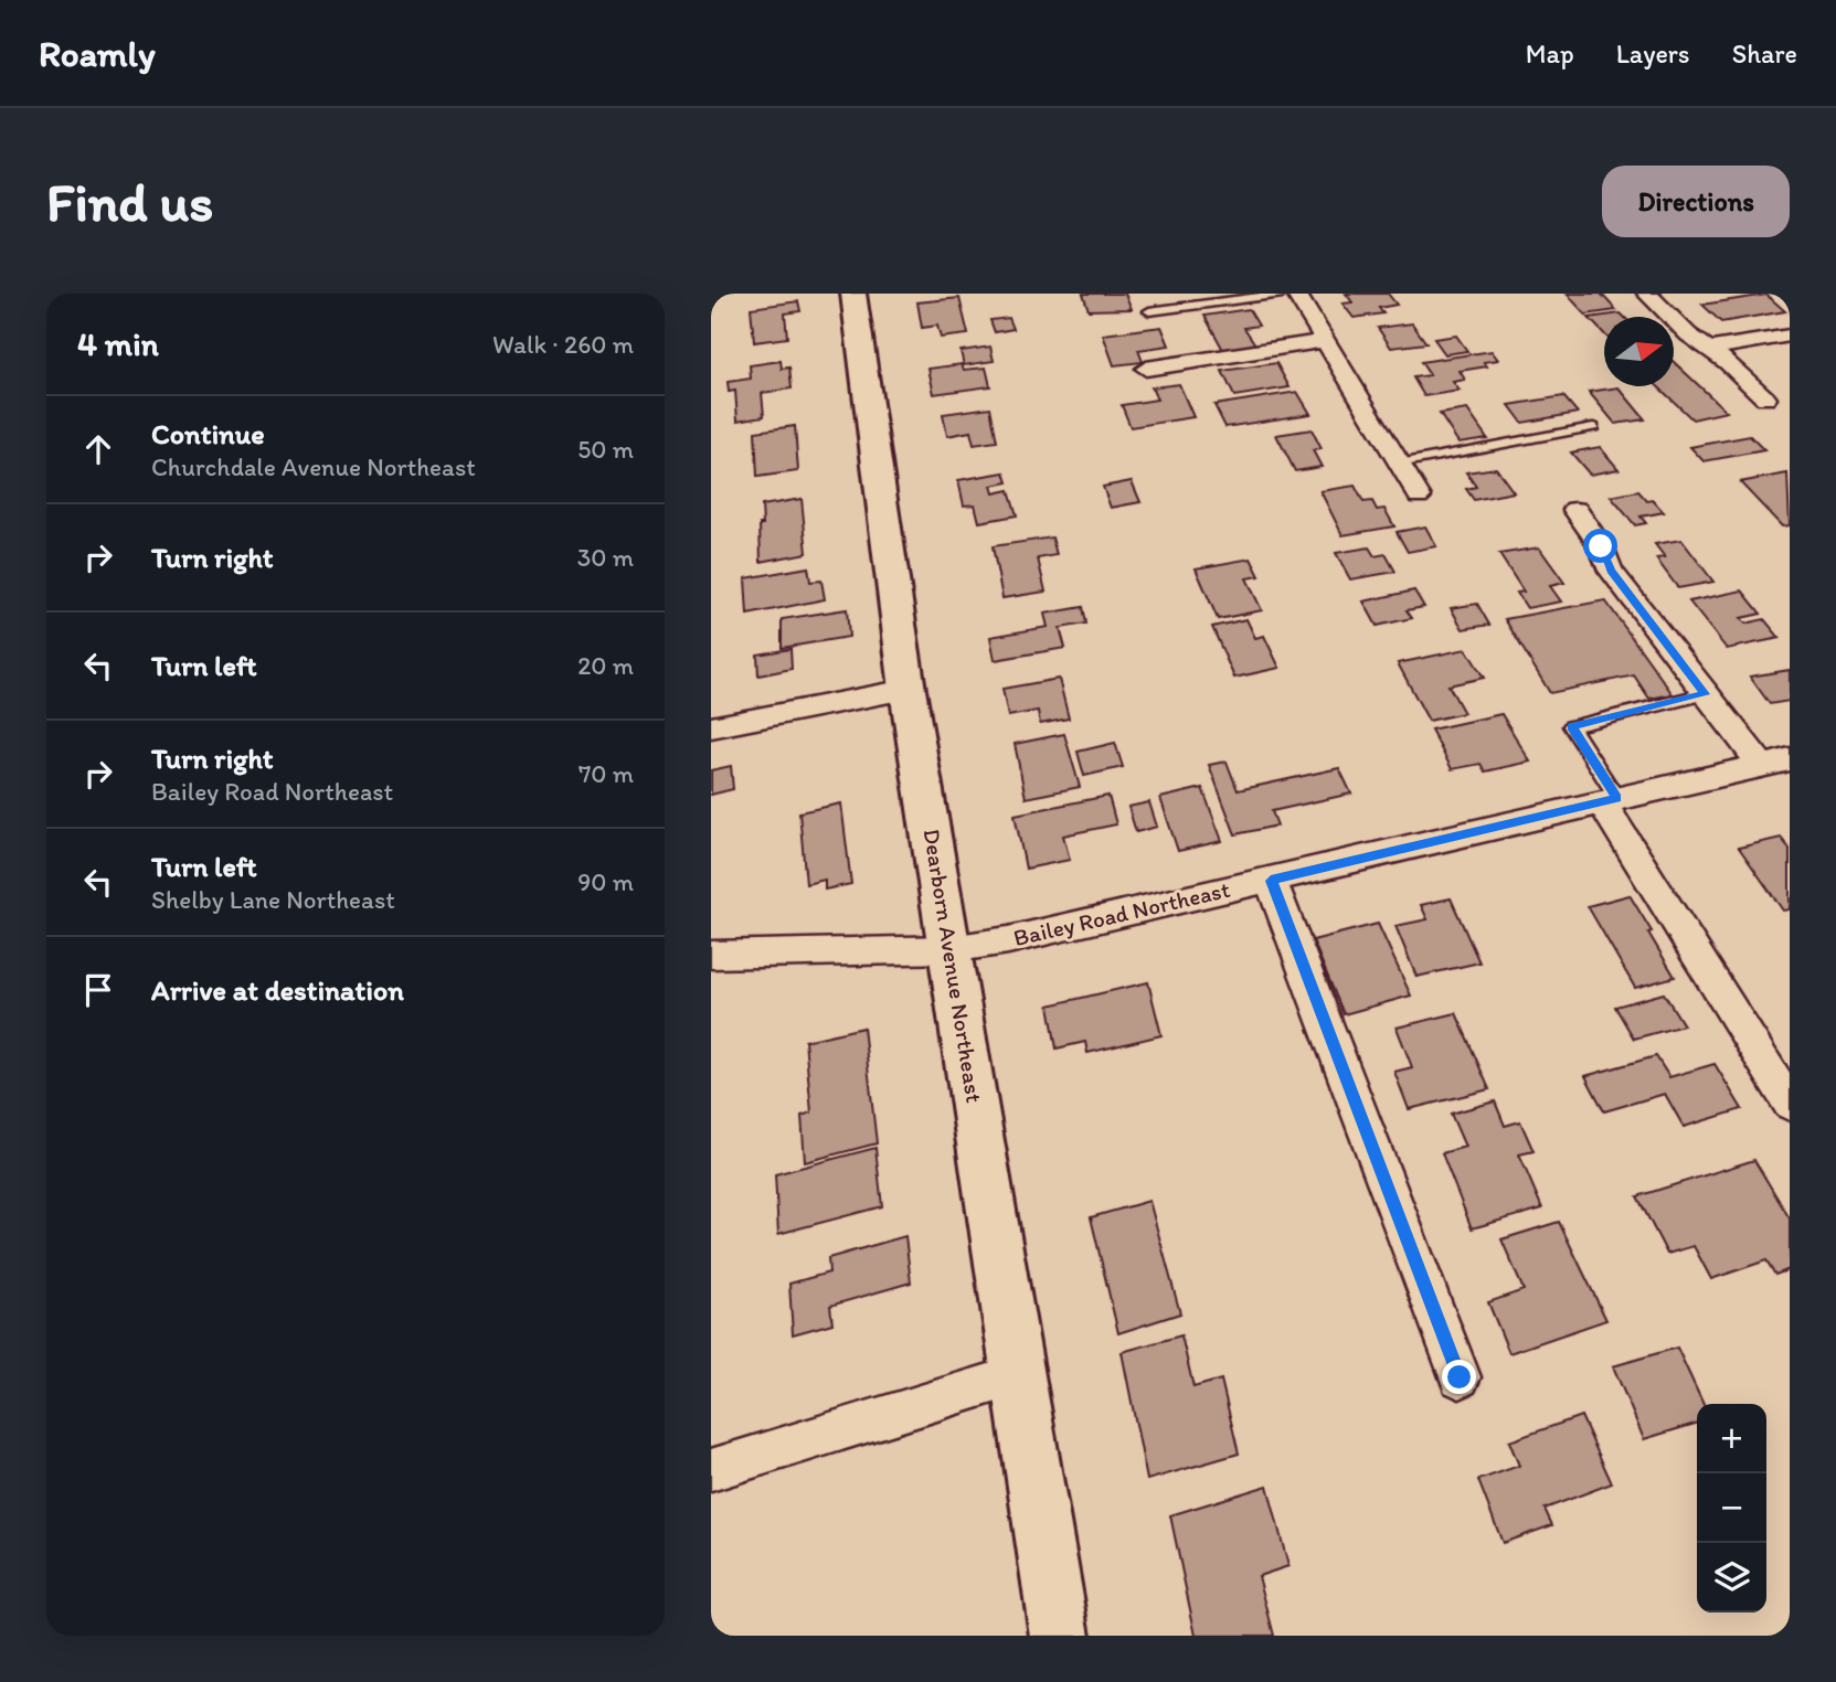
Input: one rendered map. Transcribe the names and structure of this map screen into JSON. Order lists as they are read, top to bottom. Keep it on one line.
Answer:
{"streets":{"street":["Bailey Road Northeast","Dearborn Avenue Northeast"]},"crossings":[["Bailey Road Northeast","Dearborn Avenue Northeast"]],"north":"right","page":{"header":"Roamly","nav":["Map","Layers","Share"],"buttons":"Directions","title":"Find us","heading":["4 min","Walk · 260 m"],"list":[["Continue","Churchdale Avenue Northeast","50 m"],["Turn right","30 m"],["Turn left","20 m"],["Turn right","Bailey Road Northeast","70 m"],["Turn left","Shelby Lane Northeast","90 m"],"Arrive at destination"],"map_buttons":["+","−"]}}
